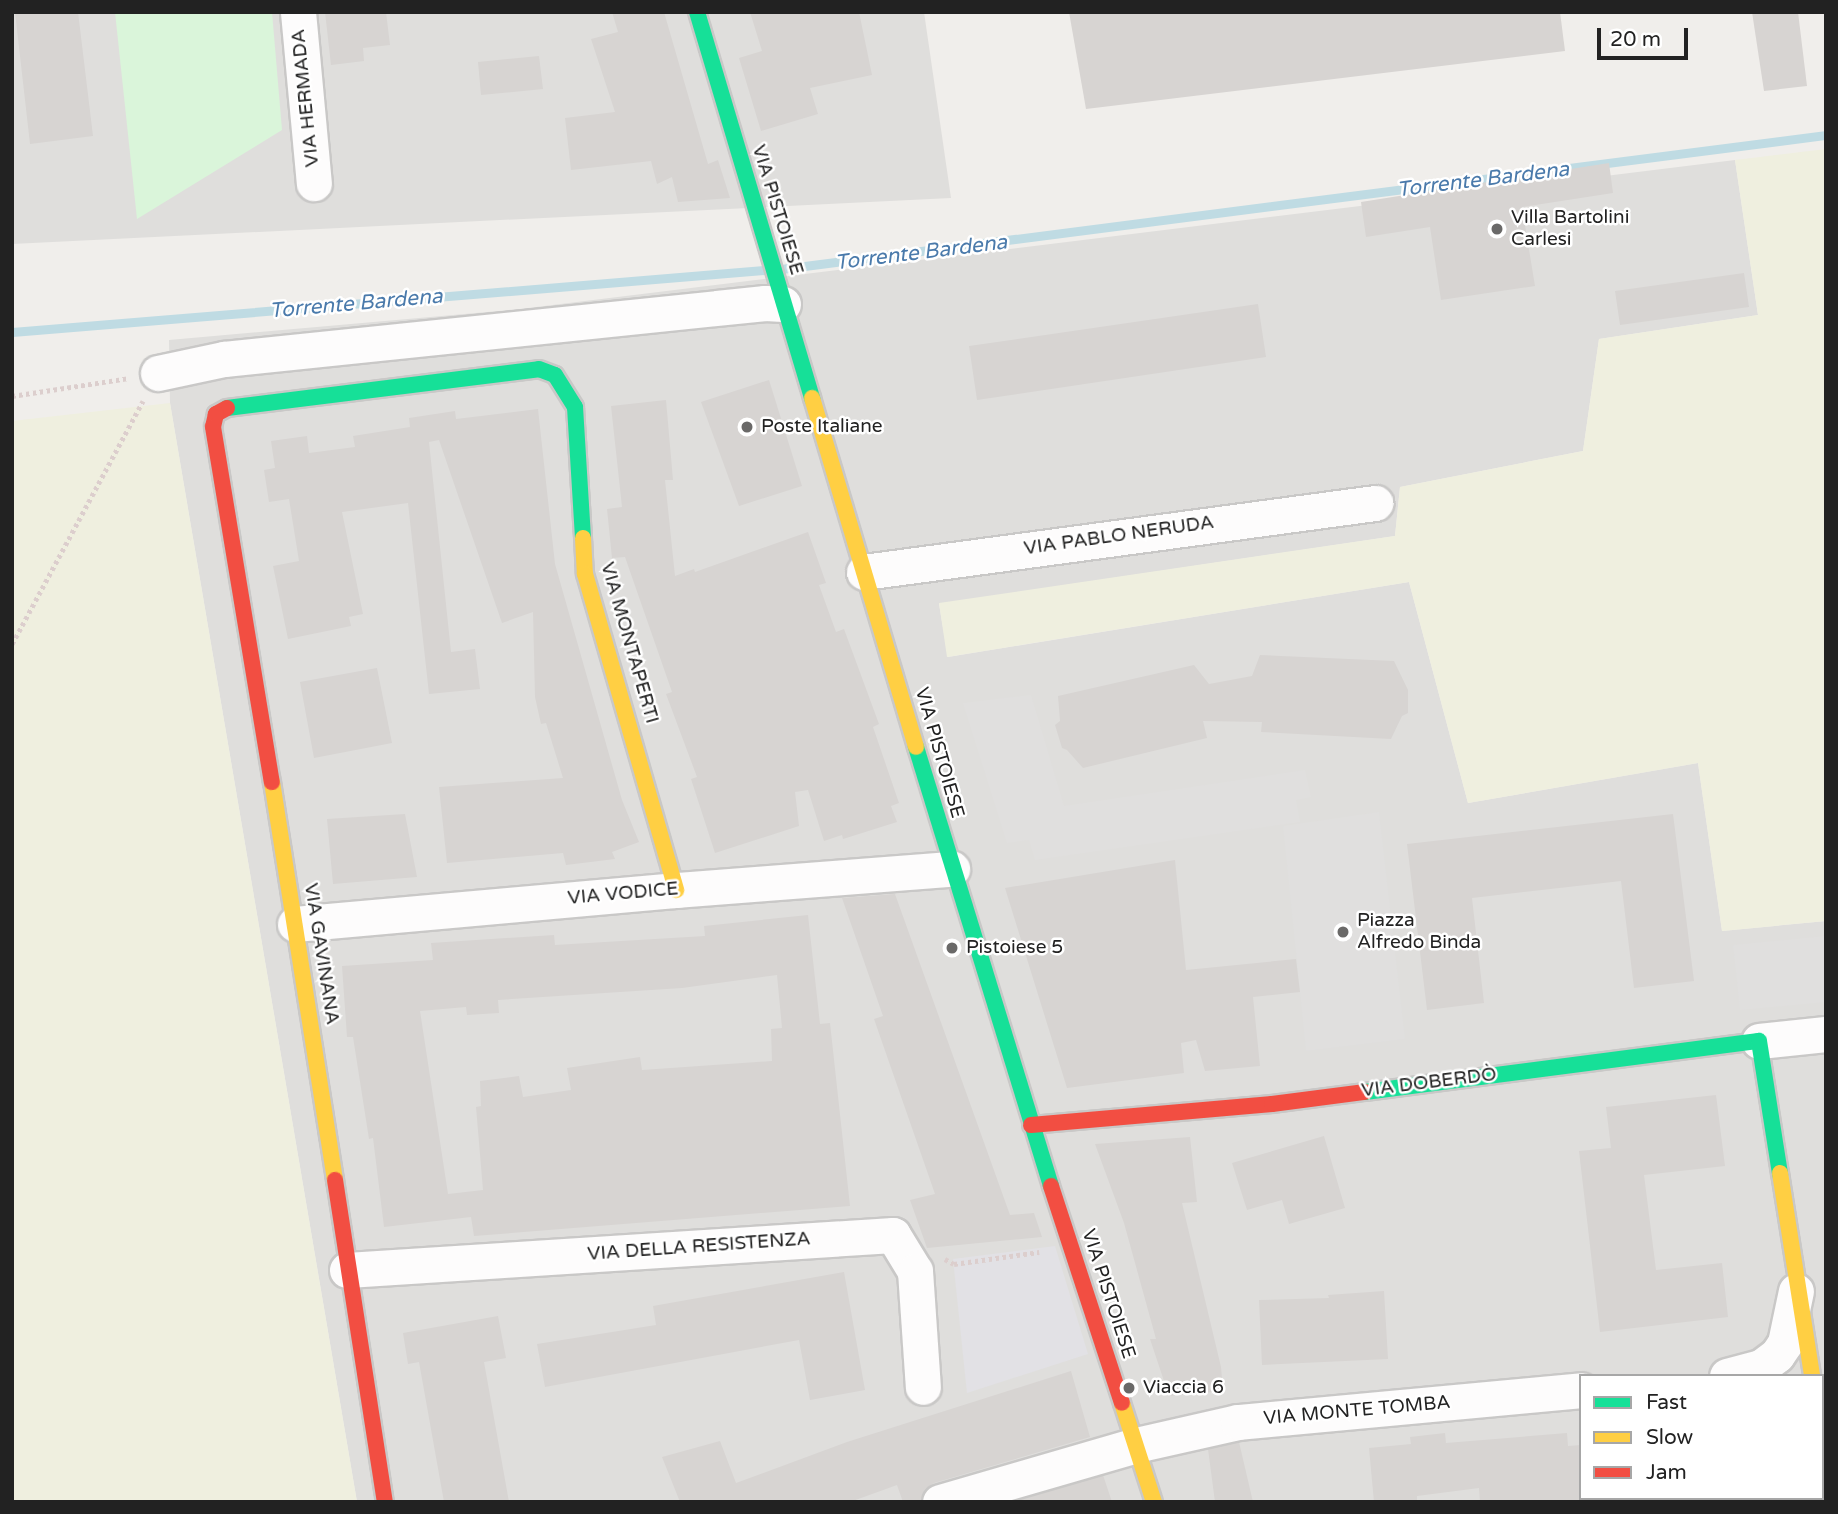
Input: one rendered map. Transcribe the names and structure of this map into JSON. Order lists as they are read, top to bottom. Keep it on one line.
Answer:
{"streets":{"street":["VIA HERMADA","VIA PISTOIESE","VIA PABLO NERUDA","VIA MONTAPERTI","VIA VODICE","VIA GAVINANA","VIA DOBERDÒ","VIA DELLA RESISTENZA","VIA MONTE TOMBA"]},"crossings":[["VIA PISTOIESE","VIA PABLO NERUDA"],["VIA PISTOIESE","VIA VODICE"],["VIA PISTOIESE","VIA DOBERDÒ"],["VIA PISTOIESE","VIA MONTE TOMBA"],["VIA MONTAPERTI","VIA VODICE"],["VIA MONTAPERTI","VIA GAVINANA"],["VIA VODICE","VIA GAVINANA"],["VIA GAVINANA","VIA DELLA RESISTENZA"]],"water":["Torrente Bardena"],"places":["Villa Bartolini Carlesi","Poste Italiane","Piazza Alfredo Binda","Pistoiese 5","Viaccia 6"],"legend":["Fast","Slow","Jam"],"scale_bar":"20 m"}
